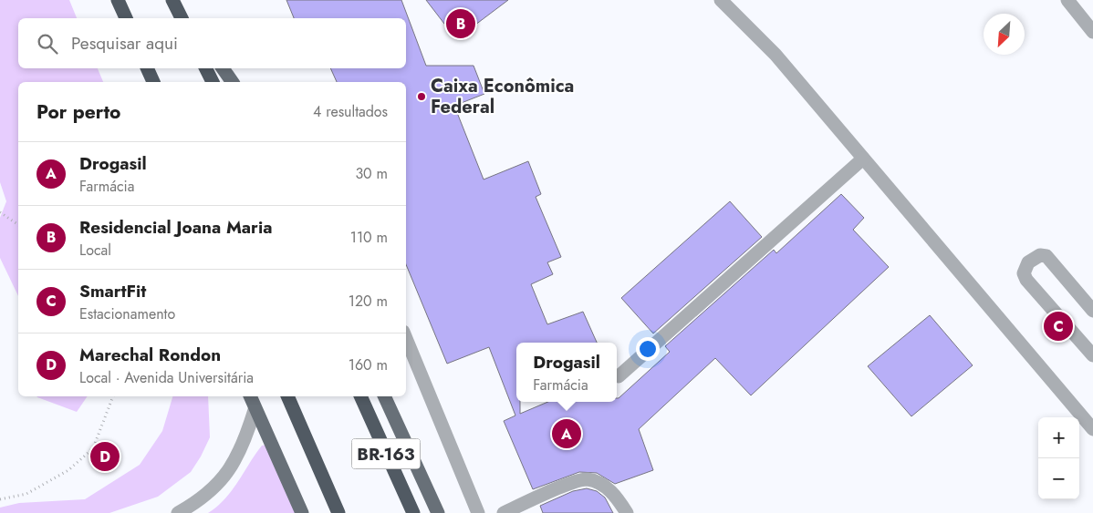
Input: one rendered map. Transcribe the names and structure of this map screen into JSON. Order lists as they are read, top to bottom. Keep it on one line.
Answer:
{"streets":{"highway":["BR-163"]},"places":["Caixa Econômica Federal"],"north":"bottom left","page":{"pins":["B","C","A","D"],"search":"Pesquisar aqui","heading":["Por perto","4 resultados"],"list":[{"mark":"A","name":"Drogasil","note":"Farmácia","value":"30 m"},{"mark":"B","name":"Residencial Joana Maria","note":"Local","value":"110 m"},{"mark":"C","name":"SmartFit","note":"Estacionamento","value":"120 m"},{"mark":"D","name":"Marechal Rondon","note":"Local · Avenida Universitária","value":"160 m"}],"popup":["Drogasil","Farmácia"],"map_buttons":["+","−"]}}
